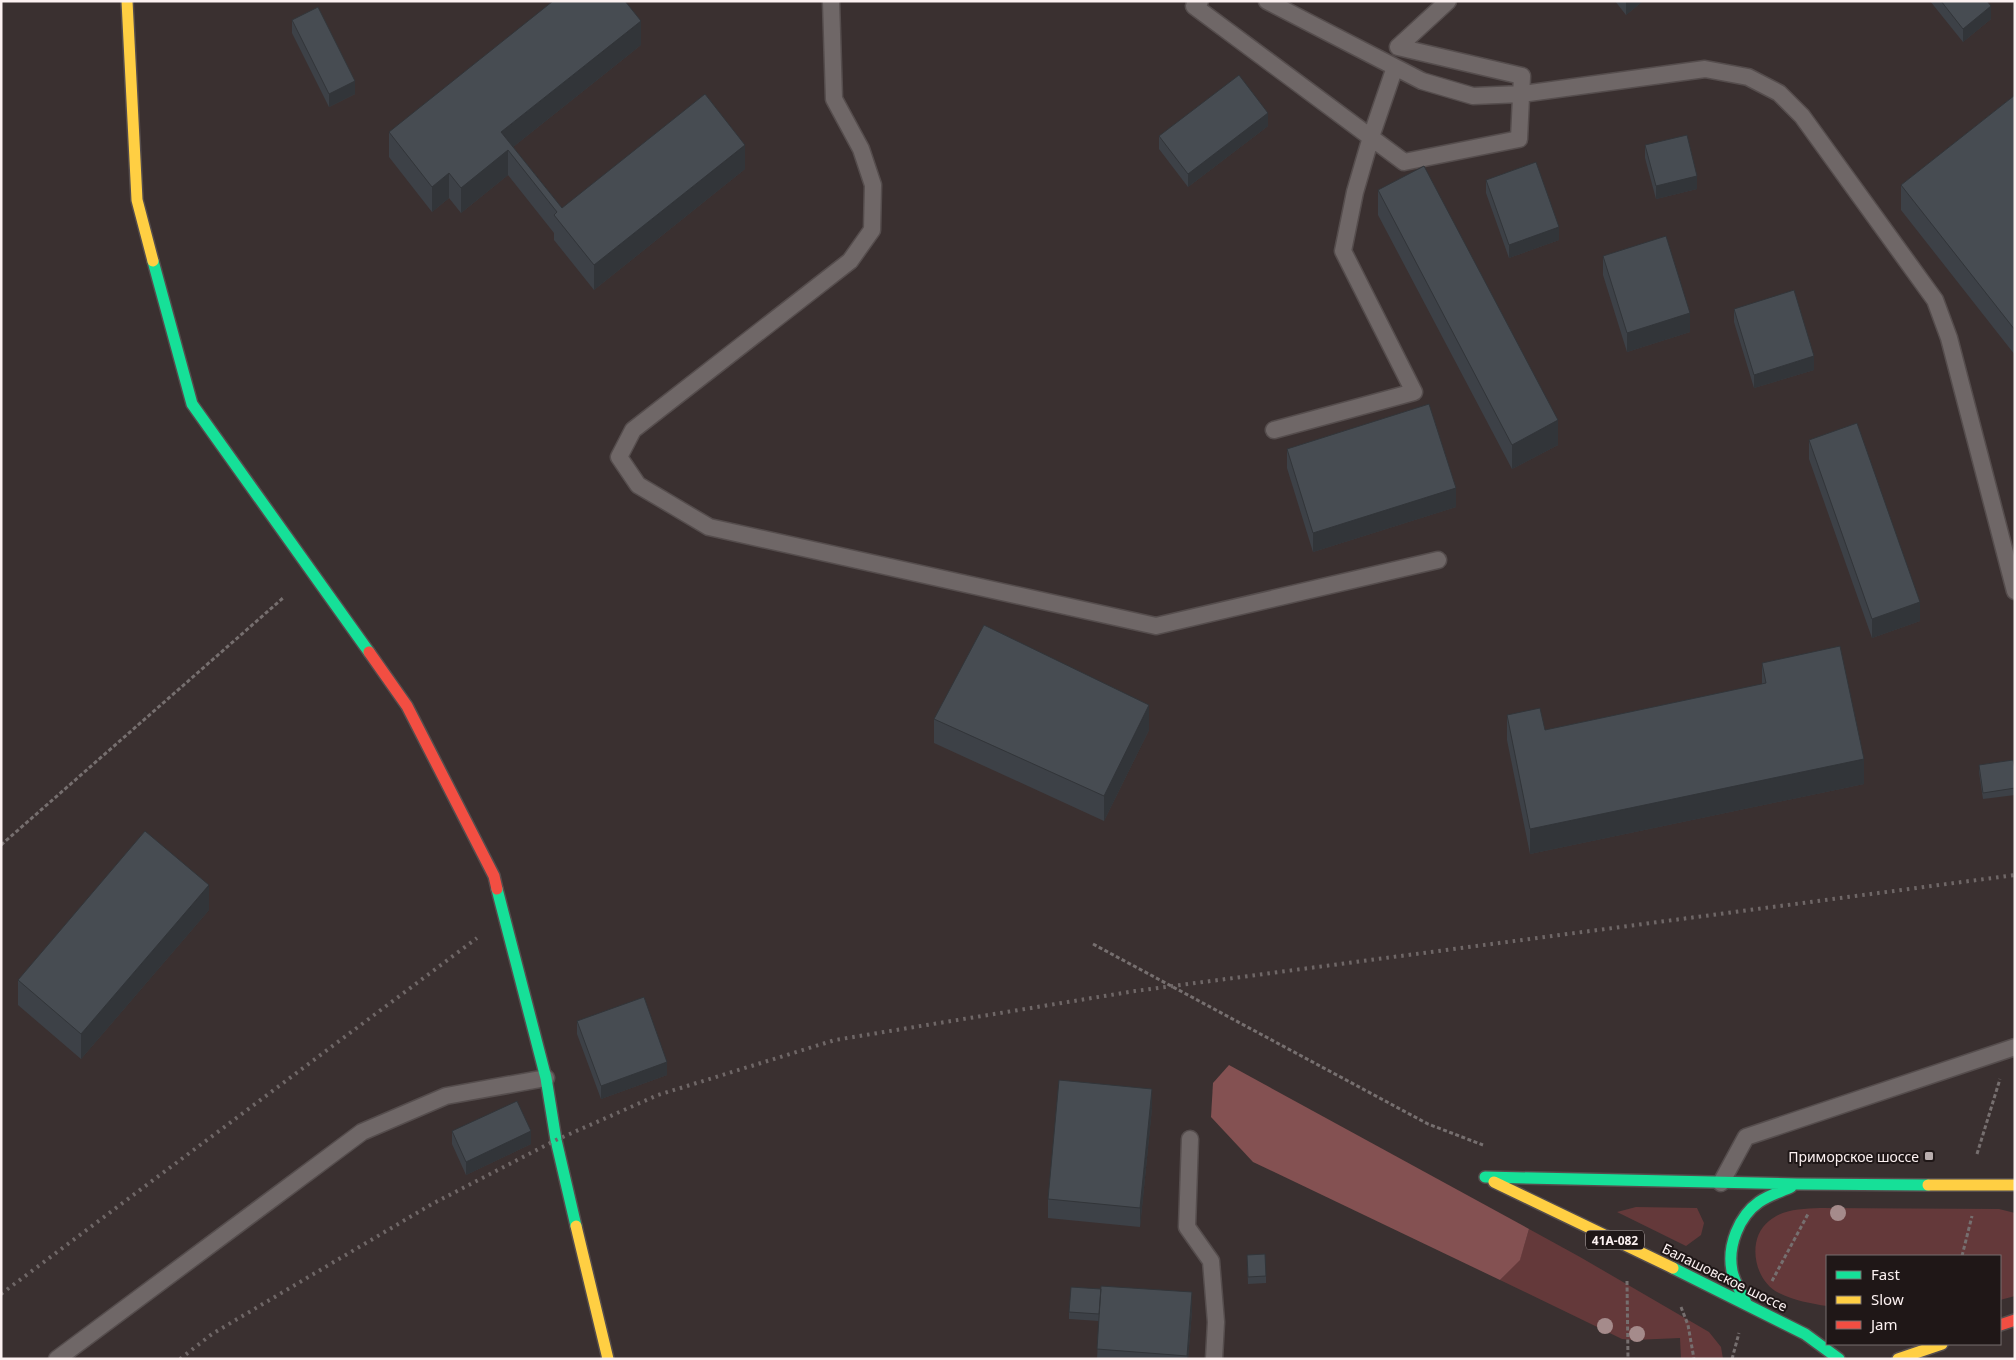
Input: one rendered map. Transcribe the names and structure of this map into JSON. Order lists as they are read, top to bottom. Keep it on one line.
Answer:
{"streets":{"main road":["41А-082","Балашовское шоссе"]},"places":{"transit":["Приморское шоссе"]},"legend":["Fast","Slow","Jam"]}
